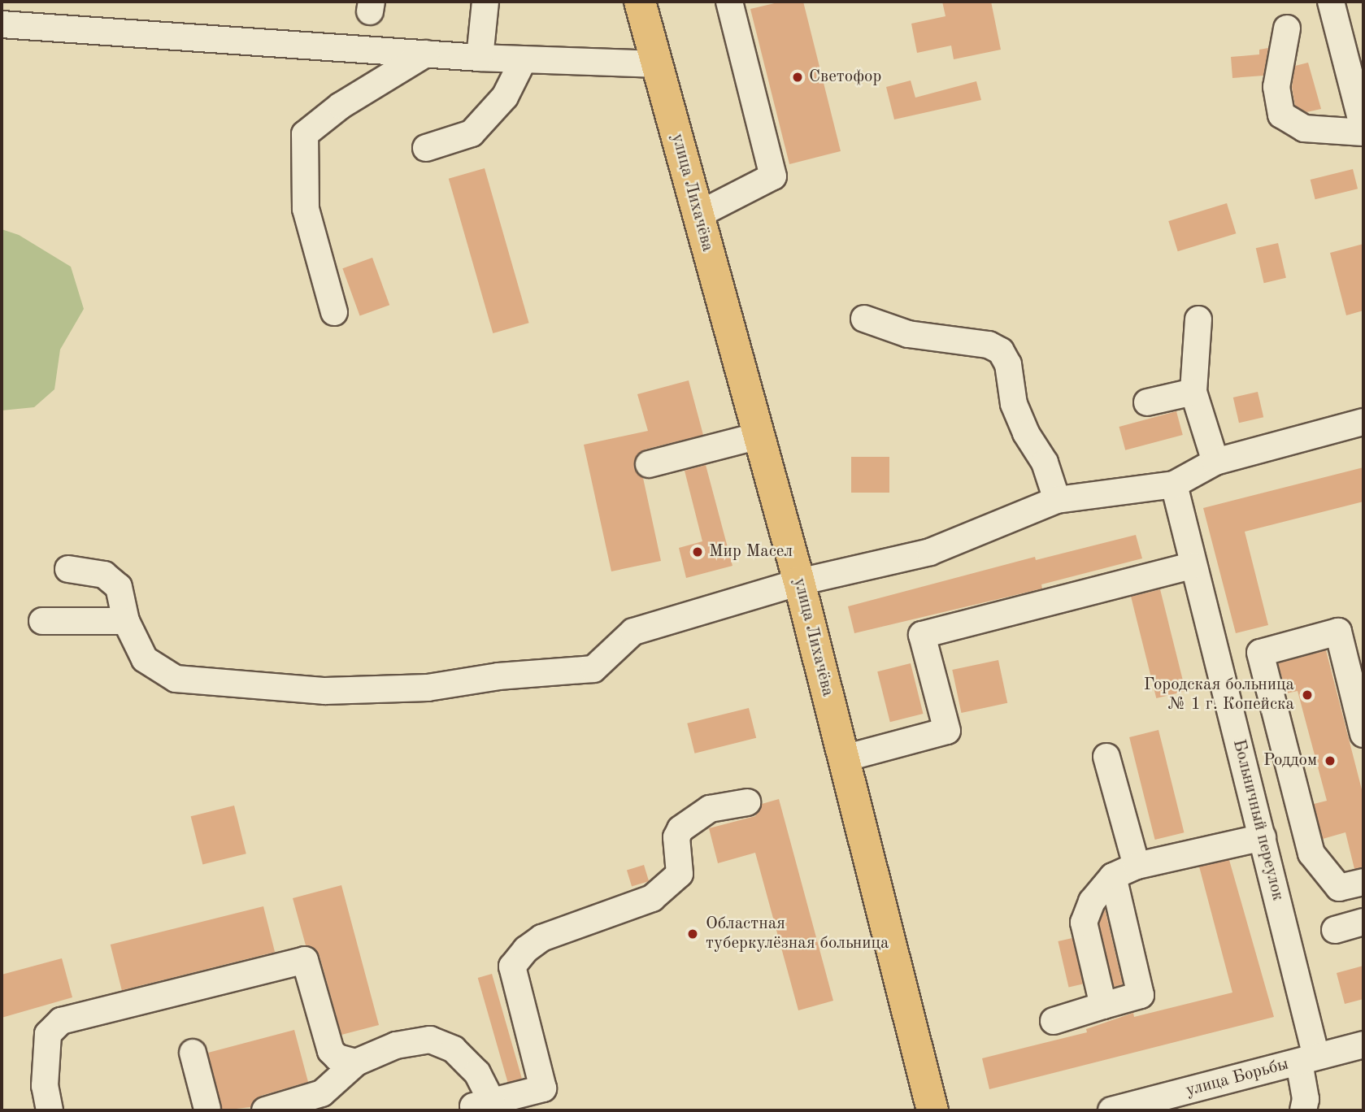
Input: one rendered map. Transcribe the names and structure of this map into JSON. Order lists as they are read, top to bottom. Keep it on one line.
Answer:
{"streets":{"main road":["улица Лихачёва"],"street":["Больничный переулок","улица Борьбы"]},"crossings":[["Больничный переулок","улица Борьбы"]],"places":["Светофор","Мир Масел","Городская больница № 1 г. Копейска","Роддом","Областная туберкулёзная больница"]}
